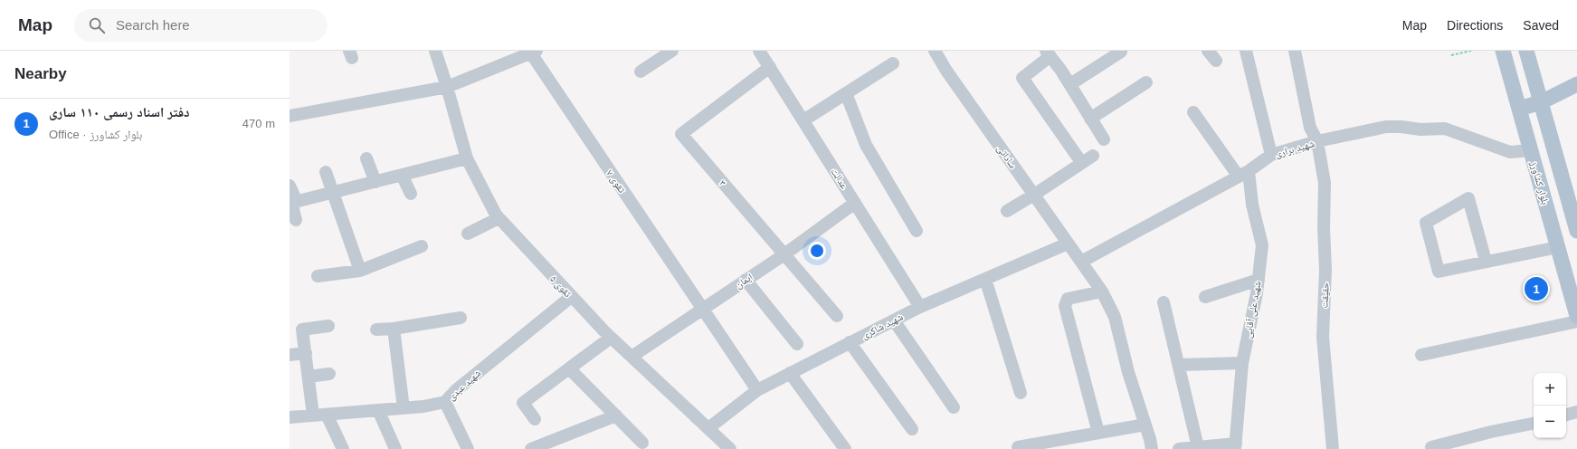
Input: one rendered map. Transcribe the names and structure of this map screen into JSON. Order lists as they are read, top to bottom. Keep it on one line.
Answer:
{"streets":{"main road":["بلوار کشاورز"],"street":["شهید براری","ساداتی","عدالت","تقوی ۷","۳","ایمان","تقوی ۵","حقیقت","شهید علی آقایی","شهید شاکری","شهید عبدی"]},"crossings":[["شهید براری","ساداتی"],["شهید براری","بلوار کشاورز"],["شهید براری","حقیقت"],["شهید براری","شهید علی آقایی"],["ساداتی","شهید شاکری"],["عدالت","۳"],["عدالت","ایمان"],["عدالت","شهید شاکری"],["تقوی ۷","ایمان"],["تقوی ۷","شهید شاکری"],["۳","ایمان"],["ایمان","تقوی ۵"],["تقوی ۵","شهید شاکری"],["تقوی ۵","شهید عبدی"]],"page":{"header":"Map","search":"Search here","nav":["Map","Directions","Saved"],"heading":"Nearby","list":[{"mark":"1","name":"دفتر اسناد رسمی ۱۱۰ ساری","note":"Office · بلوار کشاورز","value":"470 m"}],"pins":"1","map_buttons":["+","−"]}}
